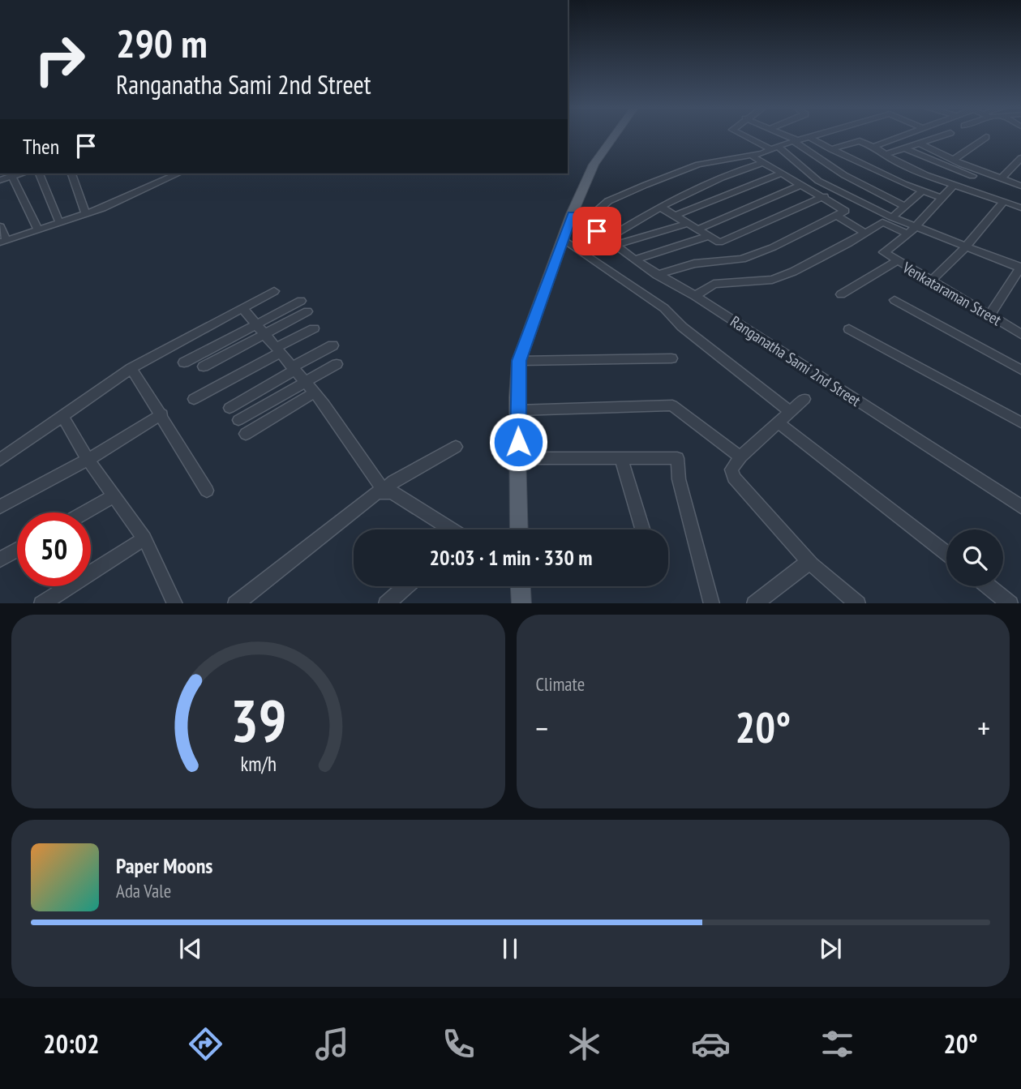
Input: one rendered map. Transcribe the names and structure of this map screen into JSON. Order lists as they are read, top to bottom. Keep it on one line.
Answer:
{"streets":{"street":["Venkataraman Street","Ranganatha Sami 2nd Street"]},"page":{"turn":["290 m","Ranganatha Sami 2nd Street"],"then":"Then","limit":"50","trip":"20:03 · 1 min · 330 m","tile":"Climate","heat":["−","20°","+"],"song":["Paper Moons","Ada Vale"],"tabs":["20:02","20°"],"gauge":["39","km/h"]}}
